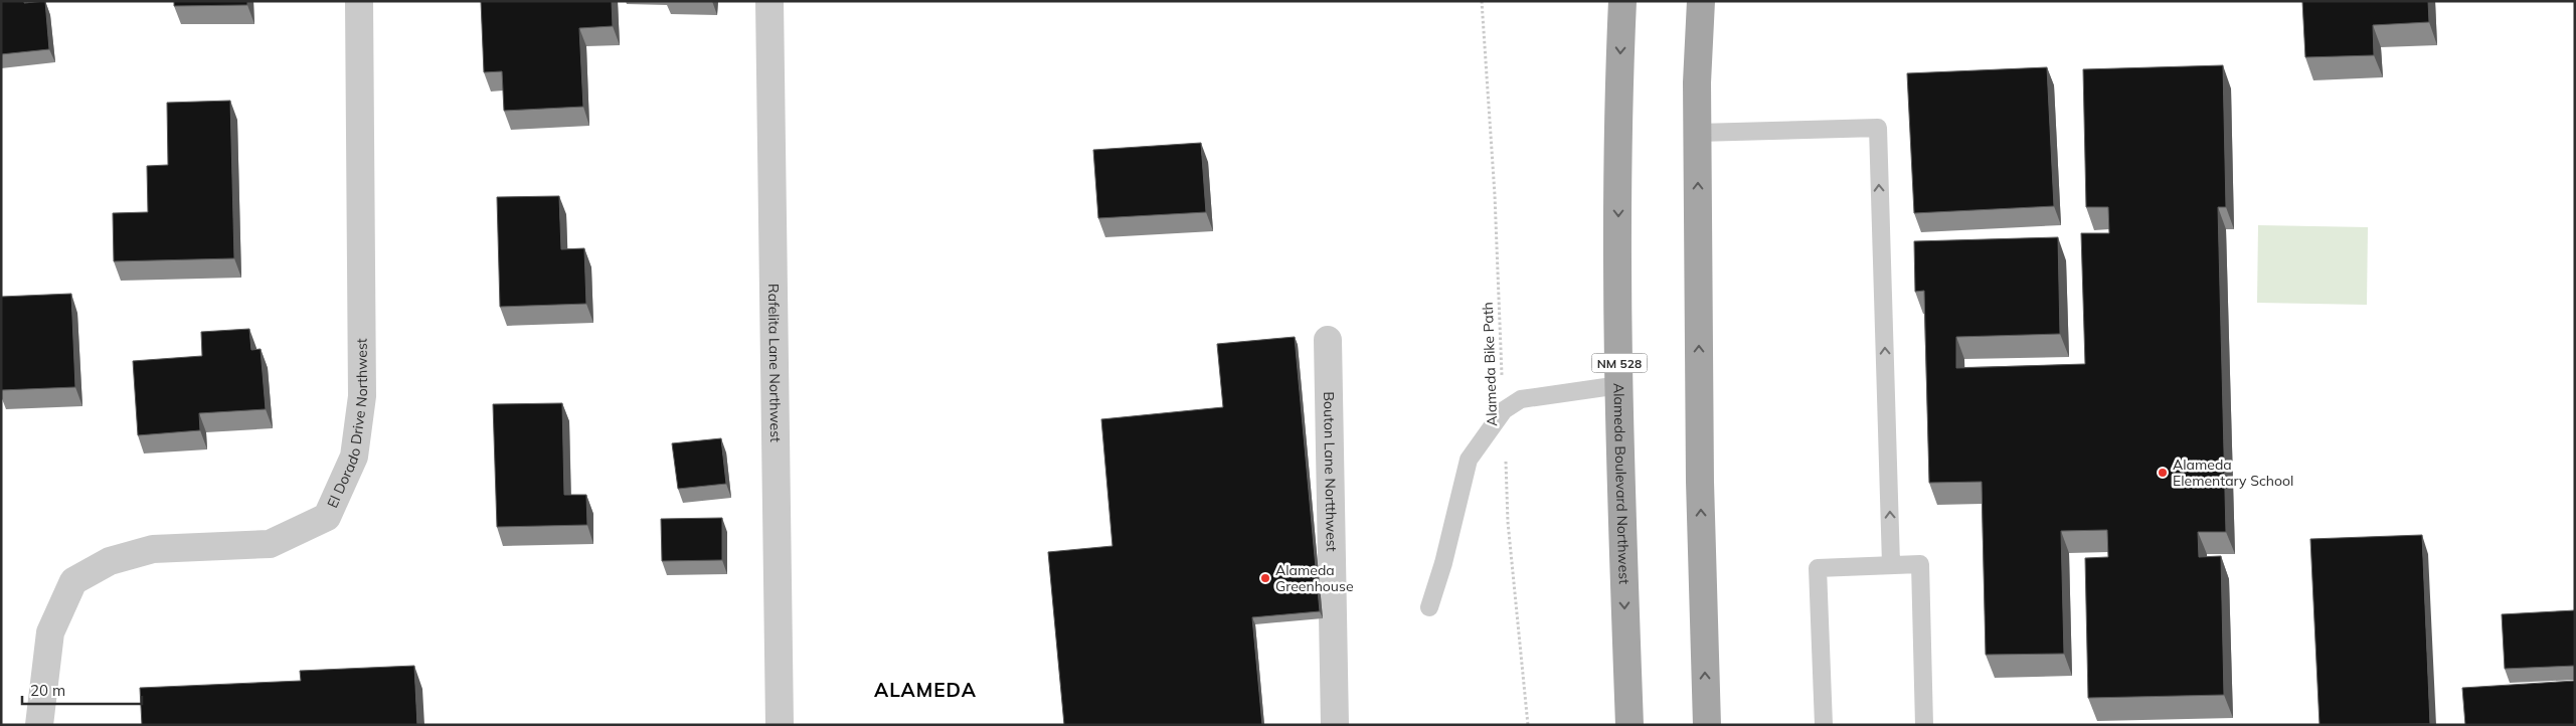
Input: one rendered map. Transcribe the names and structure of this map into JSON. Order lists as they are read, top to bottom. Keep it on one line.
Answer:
{"streets":{"main road":["NM 528","Alameda Boulevard Northwest"],"street":["Rafelita Lane Northwest","El Dorado Drive Northwest","Bouton Lane Nortthwest"],"path":["Alameda Bike Path"]},"districts":["ALAMEDA"],"places":["Alameda Elementary School","Alameda Greenhouse"],"scale_bar":"20 m"}
